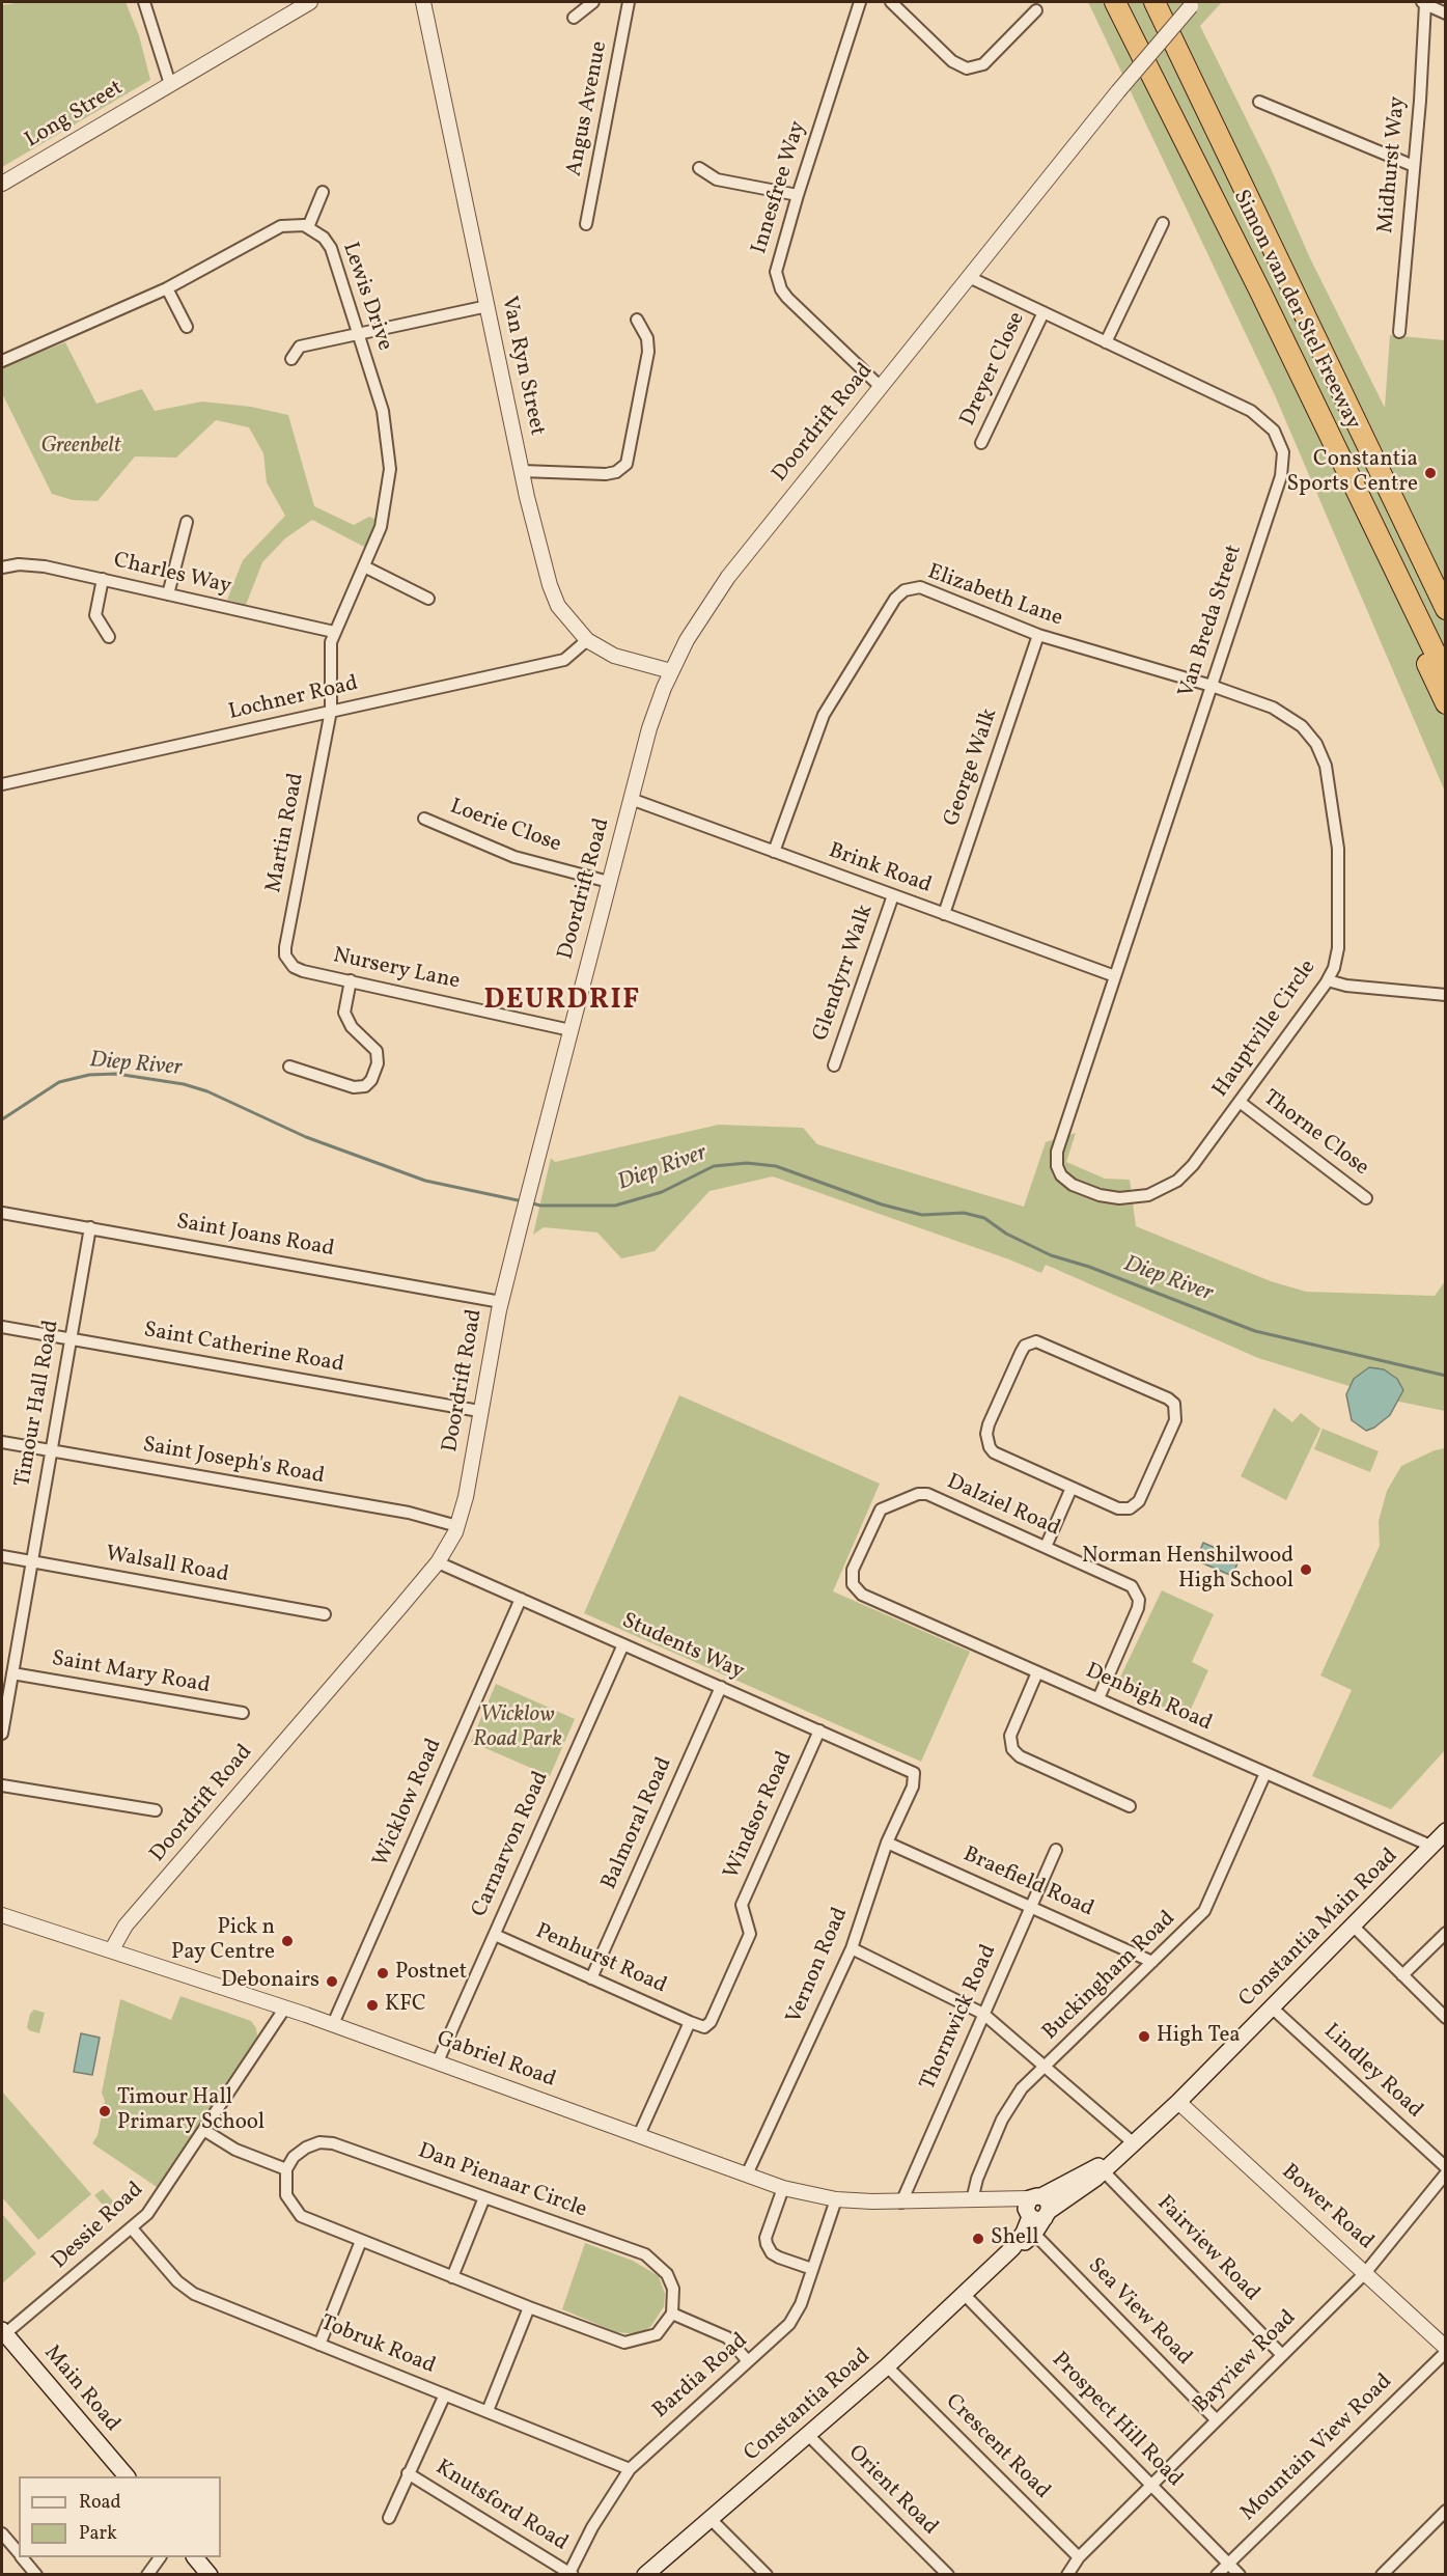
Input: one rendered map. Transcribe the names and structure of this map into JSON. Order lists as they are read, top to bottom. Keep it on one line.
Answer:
{"streets":{"highway":["Simon van der Stel Freeway"],"main road":["Constantia Main Road","Main Road","Constantia Road"],"street":["Angus Avenue","Long Street","Midhurst Way","Innesfree Way","Lewis Drive","Van Ryn Street","Dreyer Close","Doordrift Road","Charles Way","Elizabeth Lane","Van Breda Street","Lochner Road","George Walk","Loerie Close","Martin Road","Brink Road","Nursery Lane","Glendyrr Walk","Hauptville Circle","Thorne Close","Saint Joans Road","Saint Catherine Road","Timour Hall Road","Saint Joseph's Road","Dalziel Road","Walsall Road","Students Way","Saint Mary Road","Denbigh Road","Wicklow Road","Windsor Road","Balmoral Road","Carnarvon Road","Braefield Road","Penhurst Road","Vernon Road","Buckingham Road","Thornwick Road","Gabriel Road","Lindley Road","Dan Pienaar Circle","Bower Road","Dessie Road","Fairview Road","Sea View Road","Tobruk Road","Bayview Road","Bardia Road","Prospect Hill Road","Crescent Road","Mountain View Road","Orient Road","Knutsford Road"]},"crossings":[["Innesfree Way","Doordrift Road"],["Lewis Drive","Charles Way"],["Lewis Drive","Lochner Road"],["Lewis Drive","Martin Road"],["Van Ryn Street","Doordrift Road"],["Van Ryn Street","Lochner Road"],["Dreyer Close","Van Breda Street"],["Doordrift Road","Van Breda Street"],["Doordrift Road","Loerie Close"],["Doordrift Road","Brink Road"],["Doordrift Road","Nursery Lane"],["Doordrift Road","Saint Joans Road"],["Doordrift Road","Saint Catherine Road"],["Doordrift Road","Saint Joseph's Road"],["Doordrift Road","Students Way"],["Doordrift Road","Gabriel Road"],["Elizabeth Lane","Van Breda Street"],["Elizabeth Lane","George Walk"],["Elizabeth Lane","Brink Road"],["Elizabeth Lane","Hauptville Circle"],["Van Breda Street","Brink Road"],["Van Breda Street","Hauptville Circle"],["Lochner Road","Martin Road"],["George Walk","Brink Road"],["Martin Road","Nursery Lane"],["Brink Road","Glendyrr Walk"],["Hauptville Circle","Thorne Close"],["Saint Joans Road","Timour Hall Road"],["Saint Catherine Road","Timour Hall Road"],["Timour Hall Road","Saint Joseph's Road"],["Timour Hall Road","Walsall Road"],["Timour Hall Road","Saint Mary Road"],["Dalziel Road","Denbigh Road"],["Students Way","Wicklow Road"],["Students Way","Windsor Road"],["Students Way","Balmoral Road"],["Students Way","Carnarvon Road"],["Students Way","Vernon Road"],["Denbigh Road","Constantia Main Road"],["Denbigh Road","Buckingham Road"],["Wicklow Road","Gabriel Road"],["Windsor Road","Penhurst Road"],["Balmoral Road","Penhurst Road"],["Carnarvon Road","Penhurst Road"],["Carnarvon Road","Gabriel Road"],["Braefield Road","Vernon Road"],["Braefield Road","Buckingham Road"],["Braefield Road","Thornwick Road"],["Constantia Main Road","Gabriel Road"],["Constantia Main Road","Lindley Road"],["Constantia Main Road","Bower Road"],["Constantia Main Road","Fairview Road"],["Constantia Main Road","Constantia Road"],["Vernon Road","Gabriel Road"],["Buckingham Road","Gabriel Road"],["Thornwick Road","Gabriel Road"],["Gabriel Road","Dessie Road"],["Gabriel Road","Bardia Road"],["Gabriel Road","Constantia Road"],["Bower Road","Bayview Road"],["Bower Road","Mountain View Road"],["Dessie Road","Tobruk Road"],["Dessie Road","Main Road"],["Fairview Road","Bayview Road"],["Sea View Road","Bayview Road"],["Sea View Road","Constantia Road"],["Tobruk Road","Bardia Road"],["Bayview Road","Prospect Hill Road"],["Bayview Road","Crescent Road"],["Bardia Road","Knutsford Road"],["Constantia Road","Prospect Hill Road"],["Constantia Road","Crescent Road"],["Constantia Road","Orient Road"],["Prospect Hill Road","Mountain View Road"]],"districts":["DEURDRIF"],"water":["Diep River"],"parks":["Greenbelt","Wicklow Road Park"],"places":["Constantia Sports Centre","Norman Henshilwood High School","Pick n Pay Centre","Postnet","Debonairs","KFC","High Tea","Timour Hall Primary School","Shell"],"legend":["Road","Park"]}
